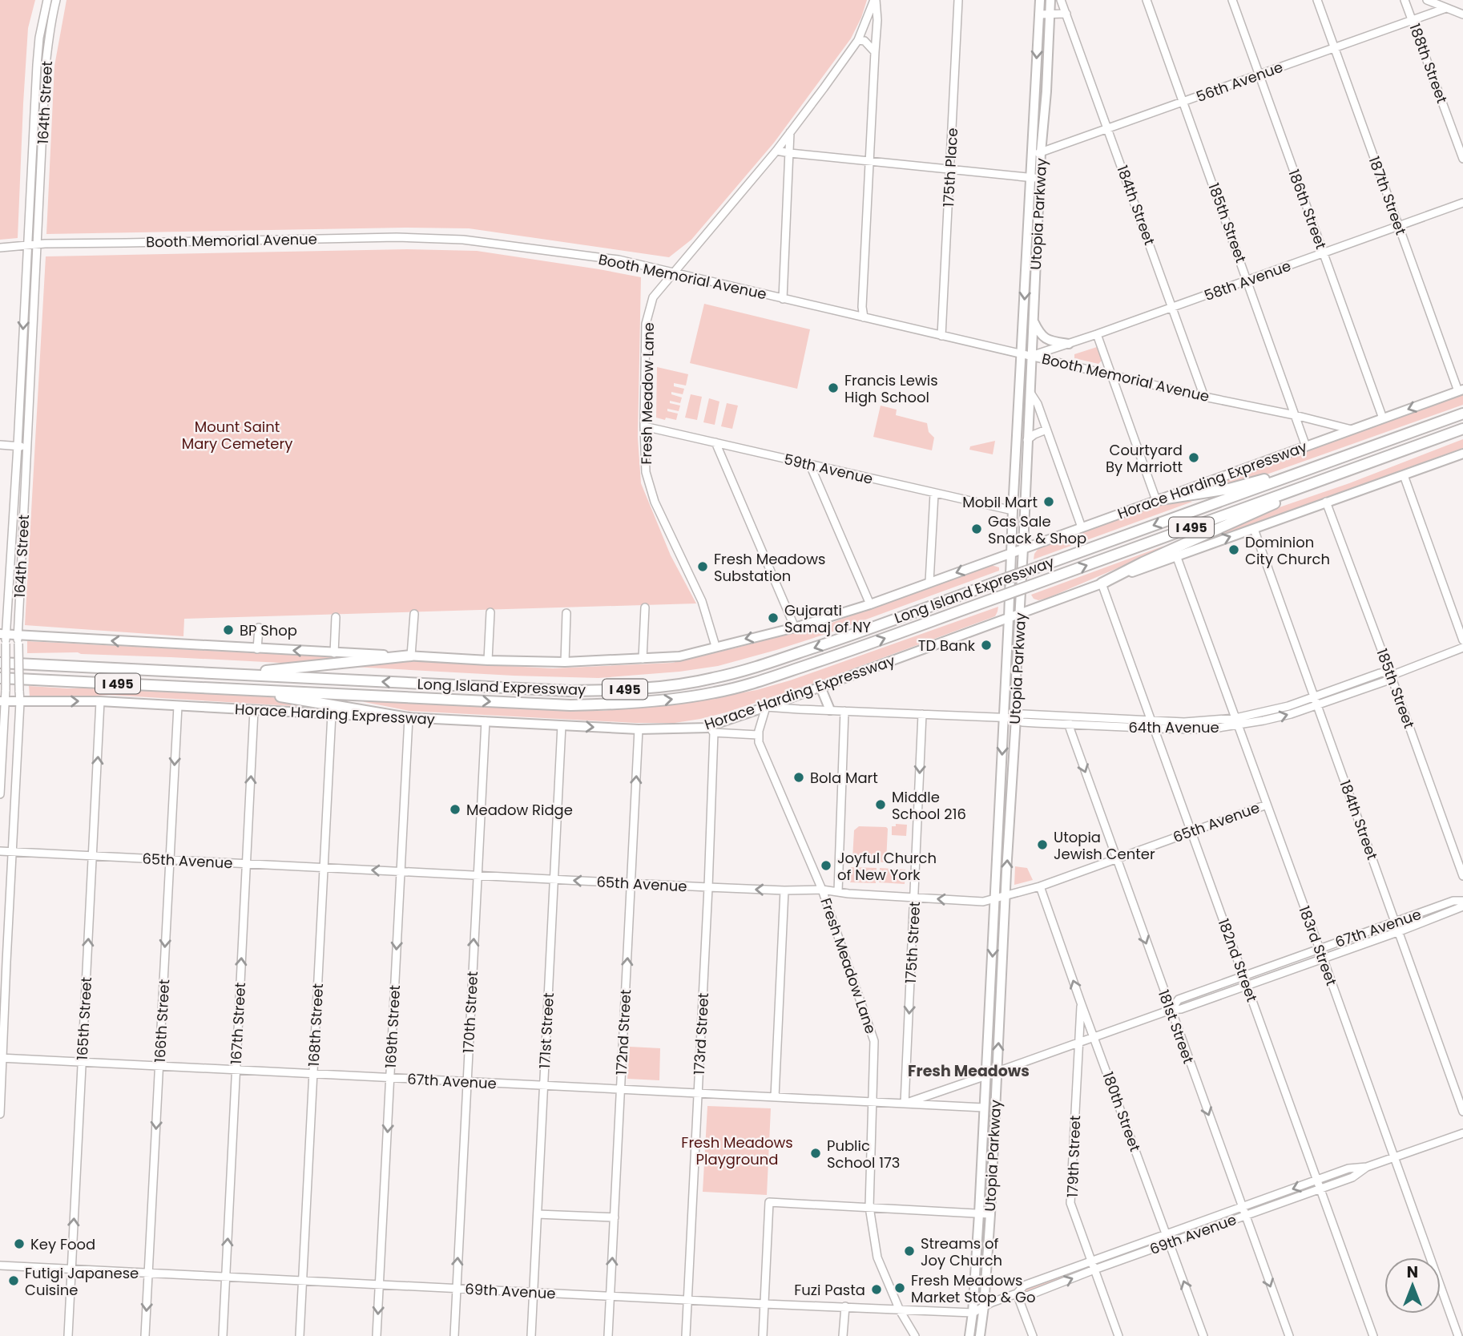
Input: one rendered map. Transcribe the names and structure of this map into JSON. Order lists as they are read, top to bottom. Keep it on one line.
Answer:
{"streets":{"highway":["I 495","Long Island Expressway"],"main road":["Utopia Parkway","Horace Harding Expressway"],"street":["188th Street","56th Avenue","164th Street","175th Place","187th Street","184th Street","186th Street","185th Street","Booth Memorial Avenue","58th Avenue","Fresh Meadow Lane","59th Avenue","64th Avenue","65th Avenue","67th Avenue","175th Street","183rd Street","182nd Street","170th Street","165th Street","166th Street","167th Street","168th Street","169th Street","181st Street","171st Street","172nd Street","173rd Street","180th Street","179th Street","69th Avenue"]},"crossings":[["188th Street","56th Avenue"],["56th Avenue","187th Street"],["56th Avenue","184th Street"],["56th Avenue","186th Street"],["56th Avenue","Utopia Parkway"],["56th Avenue","185th Street"],["164th Street","Booth Memorial Avenue"],["164th Street","Horace Harding Expressway"],["164th Street","65th Avenue"],["164th Street","67th Avenue"],["175th Place","Booth Memorial Avenue"],["187th Street","58th Avenue"],["187th Street","Horace Harding Expressway"],["184th Street","Booth Memorial Avenue"],["184th Street","58th Avenue"],["184th Street","Horace Harding Expressway"],["184th Street","64th Avenue"],["184th Street","67th Avenue"],["186th Street","58th Avenue"],["186th Street","Horace Harding Expressway"],["Utopia Parkway","Booth Memorial Avenue"],["Utopia Parkway","58th Avenue"],["Utopia Parkway","59th Avenue"],["Utopia Parkway","Horace Harding Expressway"],["Utopia Parkway","64th Avenue"],["Utopia Parkway","65th Avenue"],["Utopia Parkway","67th Avenue"],["Utopia Parkway","69th Avenue"],["185th Street","Booth Memorial Avenue"],["185th Street","58th Avenue"],["185th Street","Horace Harding Expressway"],["185th Street","64th Avenue"],["Booth Memorial Avenue","58th Avenue"],["Booth Memorial Avenue","Fresh Meadow Lane"],["Booth Memorial Avenue","Horace Harding Expressway"],["Fresh Meadow Lane","59th Avenue"],["Fresh Meadow Lane","Horace Harding Expressway"],["Fresh Meadow Lane","65th Avenue"],["Fresh Meadow Lane","67th Avenue"],["Fresh Meadow Lane","69th Avenue"],["Horace Harding Expressway","64th Avenue"],["Horace Harding Expressway","183rd Street"],["Horace Harding Expressway","182nd Street"],["Horace Harding Expressway","170th Street"],["Horace Harding Expressway","165th Street"],["Horace Harding Expressway","166th Street"],["Horace Harding Expressway","167th Street"],["Horace Harding Expressway","168th Street"],["Horace Harding Expressway","169th Street"],["Horace Harding Expressway","171st Street"],["Horace Harding Expressway","172nd Street"],["Horace Harding Expressway","173rd Street"],["64th Avenue","175th Street"],["64th Avenue","183rd Street"],["64th Avenue","182nd Street"],["64th Avenue","181st Street"],["65th Avenue","175th Street"],["65th Avenue","183rd Street"],["65th Avenue","182nd Street"],["65th Avenue","170th Street"],["65th Avenue","165th Street"],["65th Avenue","166th Street"],["65th Avenue","167th Street"],["65th Avenue","168th Street"],["65th Avenue","169th Street"],["65th Avenue","181st Street"],["65th Avenue","171st Street"],["65th Avenue","172nd Street"],["65th Avenue","173rd Street"],["65th Avenue","180th Street"],["67th Avenue","175th Street"],["67th Avenue","183rd Street"],["67th Avenue","182nd Street"],["67th Avenue","170th Street"],["67th Avenue","165th Street"],["67th Avenue","166th Street"],["67th Avenue","167th Street"],["67th Avenue","168th Street"],["67th Avenue","169th Street"],["67th Avenue","181st Street"],["67th Avenue","171st Street"],["67th Avenue","172nd Street"],["67th Avenue","173rd Street"],["67th Avenue","180th Street"],["67th Avenue","179th Street"],["183rd Street","69th Avenue"],["182nd Street","69th Avenue"],["170th Street","69th Avenue"],["165th Street","69th Avenue"],["166th Street","69th Avenue"],["167th Street","69th Avenue"],["168th Street","69th Avenue"],["169th Street","69th Avenue"],["181st Street","69th Avenue"],["171st Street","69th Avenue"],["172nd Street","69th Avenue"],["173rd Street","69th Avenue"],["180th Street","179th Street"],["180th Street","69th Avenue"],["179th Street","69th Avenue"]],"one_way":["175th Street","170th Street","165th Street","166th Street","167th Street","169th Street","181st Street","172nd Street","180th Street"],"districts":["Fresh Meadows"],"parks":["Mount Saint Mary Cemetery","Fresh Meadows Playground"],"places":["Francis Lewis High School","Courtyard By Marriott","Mobil Mart","Gas Sale Snack & Shop","Dominion City Church","Fresh Meadows Substation","Gujarati Samaj of NY","BP Shop","TD Bank","Bola Mart","Middle School 216","Meadow Ridge","Utopia Jewish Center","Joyful Church of New York","Public School 173","Key Food","Streams of Joy Church","Futigi Japanese Cuisine","Fresh Meadows Market Stop & Go","Fuzi Pasta"],"north":"top"}
